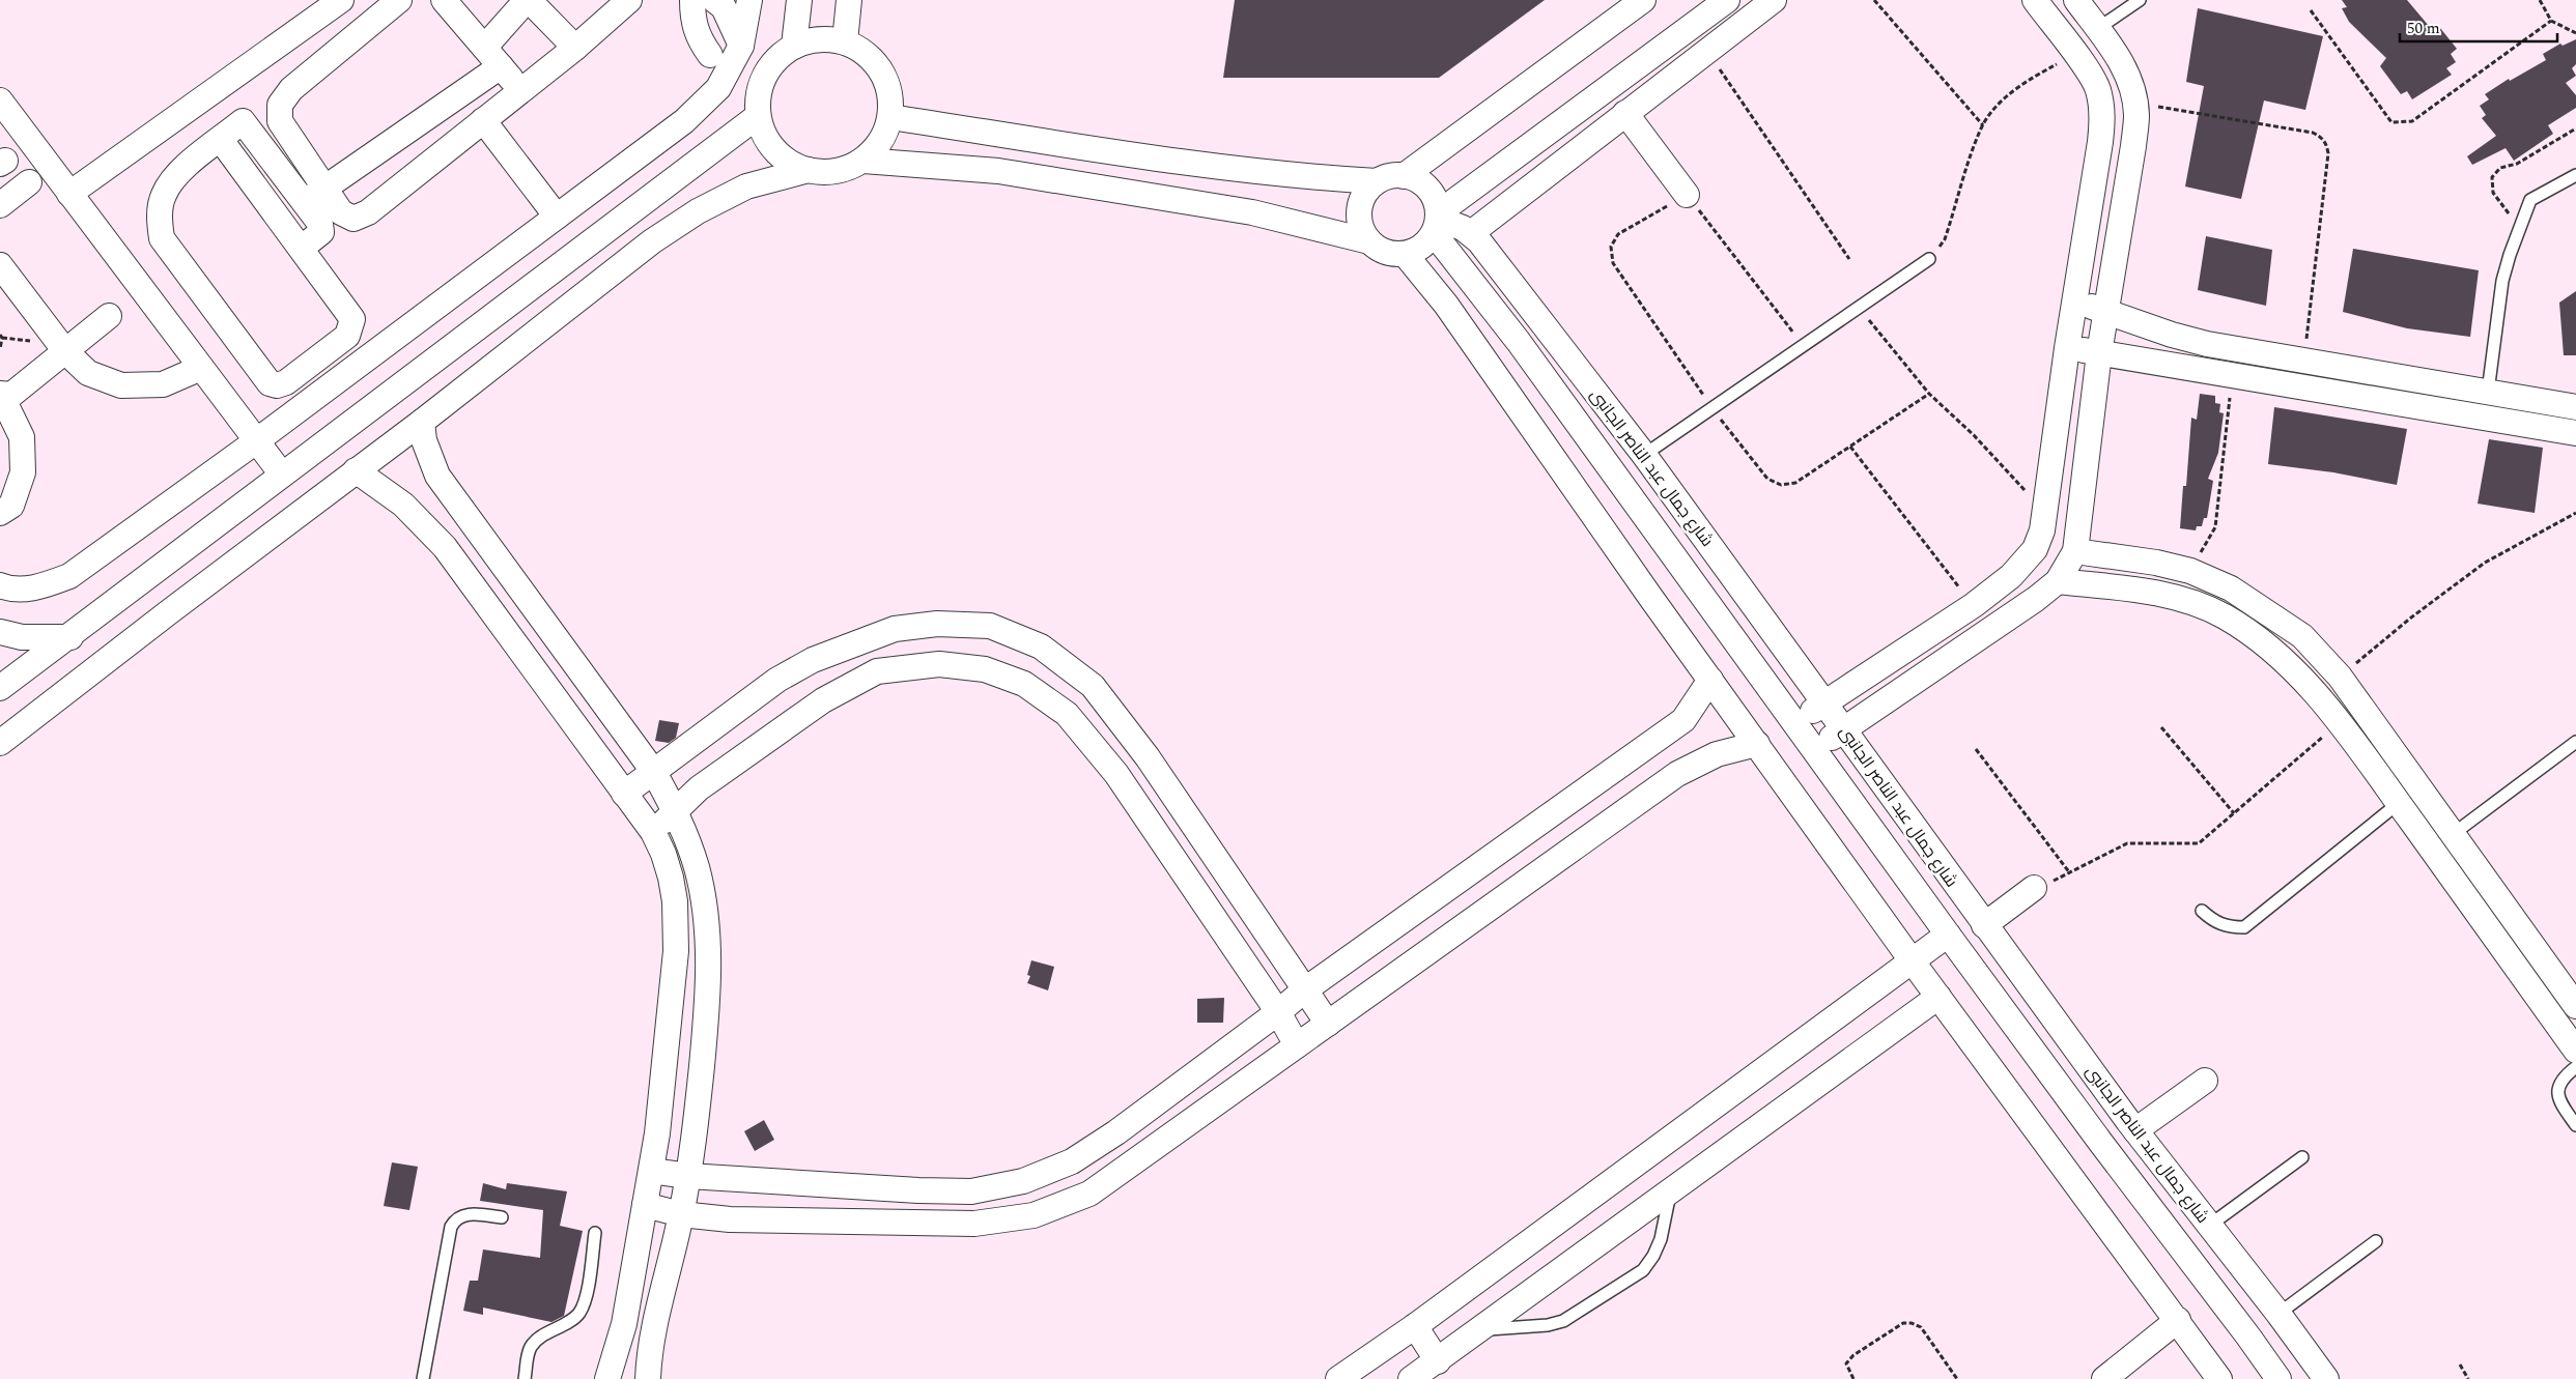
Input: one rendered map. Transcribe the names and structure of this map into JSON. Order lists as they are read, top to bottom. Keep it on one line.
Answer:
{"streets":{"street":["شارع جمال عبد الناصر الجانبى"]},"scale_bar":"50 m"}
